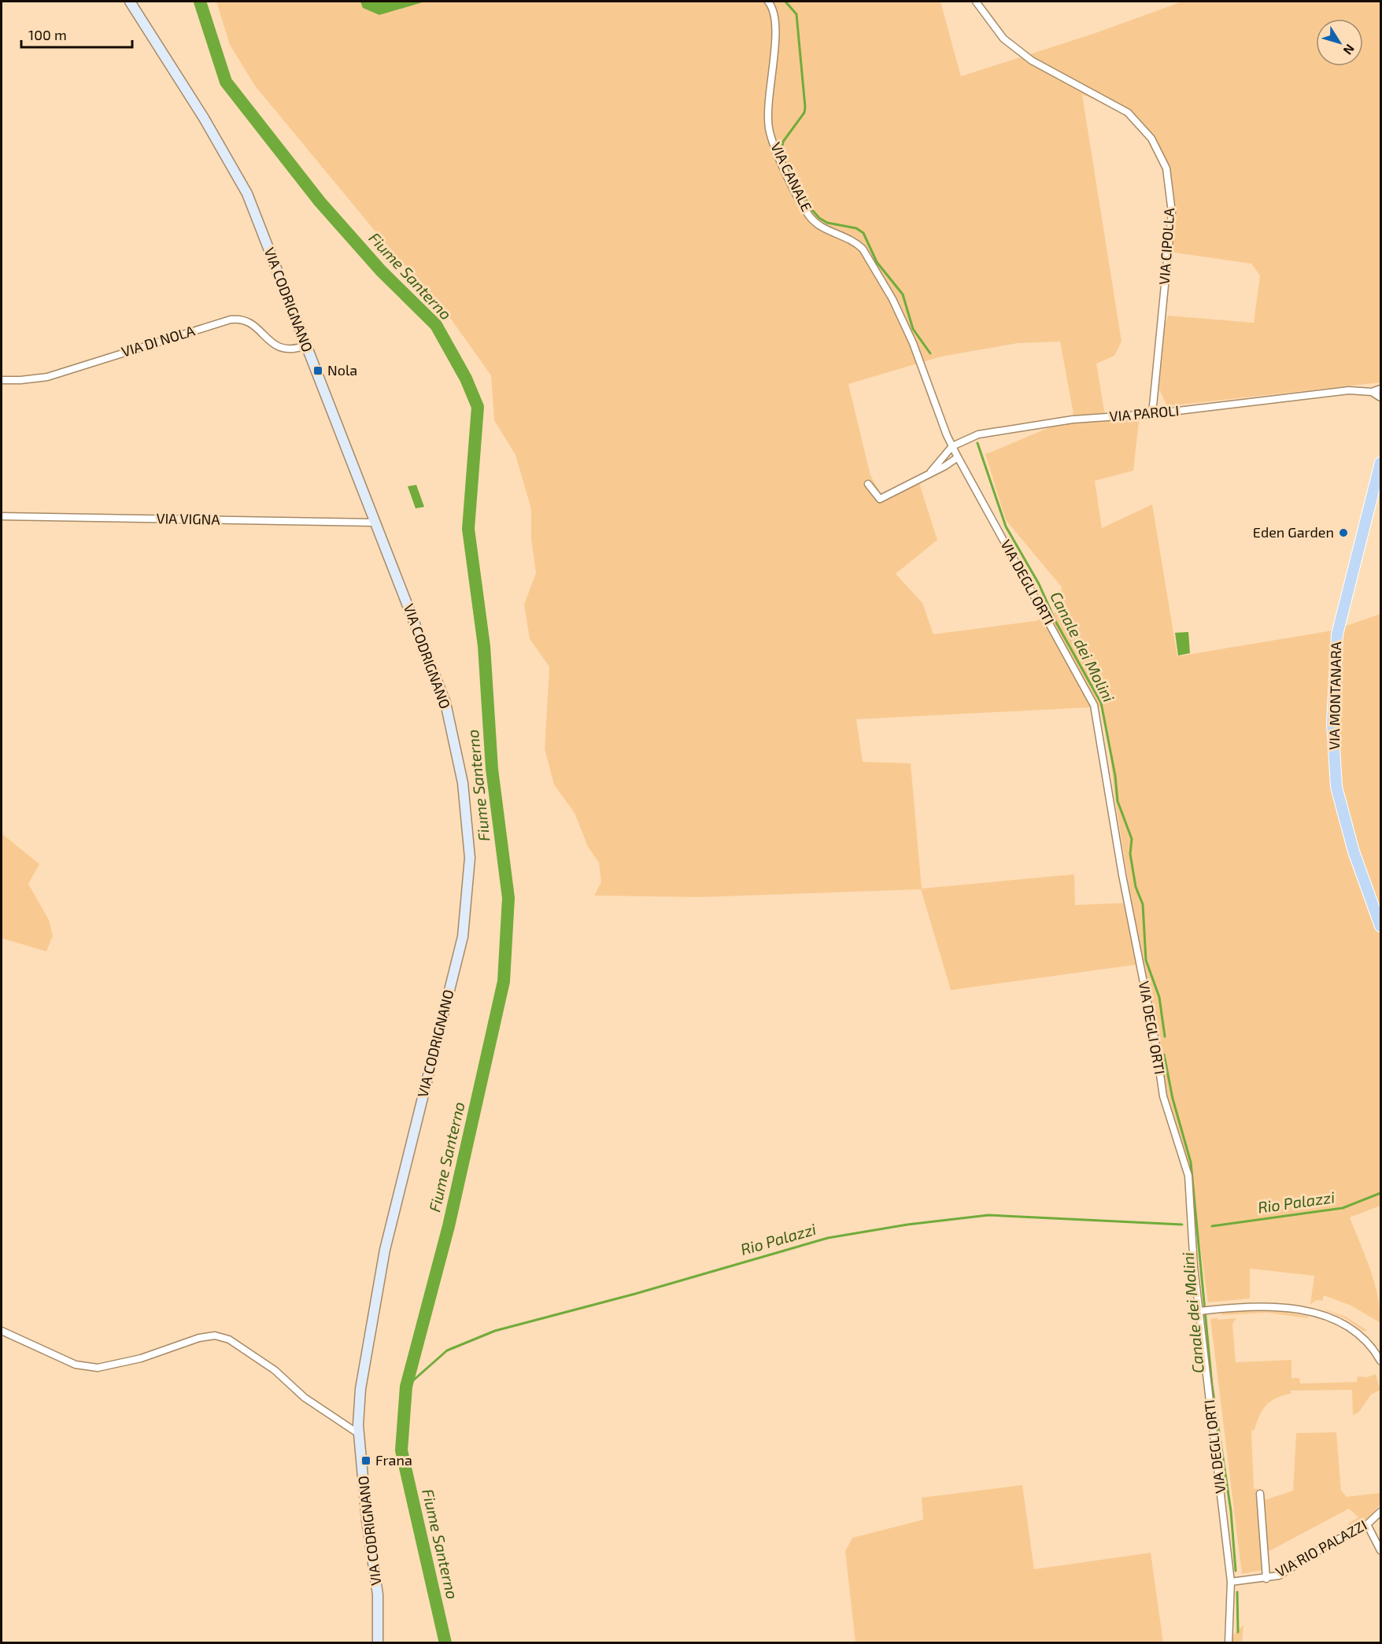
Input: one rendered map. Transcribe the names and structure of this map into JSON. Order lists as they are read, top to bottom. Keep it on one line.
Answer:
{"streets":{"main road":["VIA MONTANARA"],"street":["VIA CANALE","VIA CIPOLLA","VIA CODRIGNANO","VIA DI NOLA","VIA PAROLI","VIA VIGNA","VIA DEGLI ORTI","VIA RIO PALAZZI"]},"crossings":[["VIA CANALE","VIA PAROLI"],["VIA CANALE","VIA DEGLI ORTI"],["VIA CIPOLLA","VIA PAROLI"],["VIA CODRIGNANO","VIA DI NOLA"],["VIA CODRIGNANO","VIA VIGNA"],["VIA PAROLI","VIA DEGLI ORTI"],["VIA DEGLI ORTI","VIA RIO PALAZZI"]],"water":["Fiume Santerno","Canale dei Molini","Rio Palazzi"],"places":{"transit":["Nola","Frana"],"other":["Eden Garden"]},"scale_bar":"100 m","north":"bottom right"}
